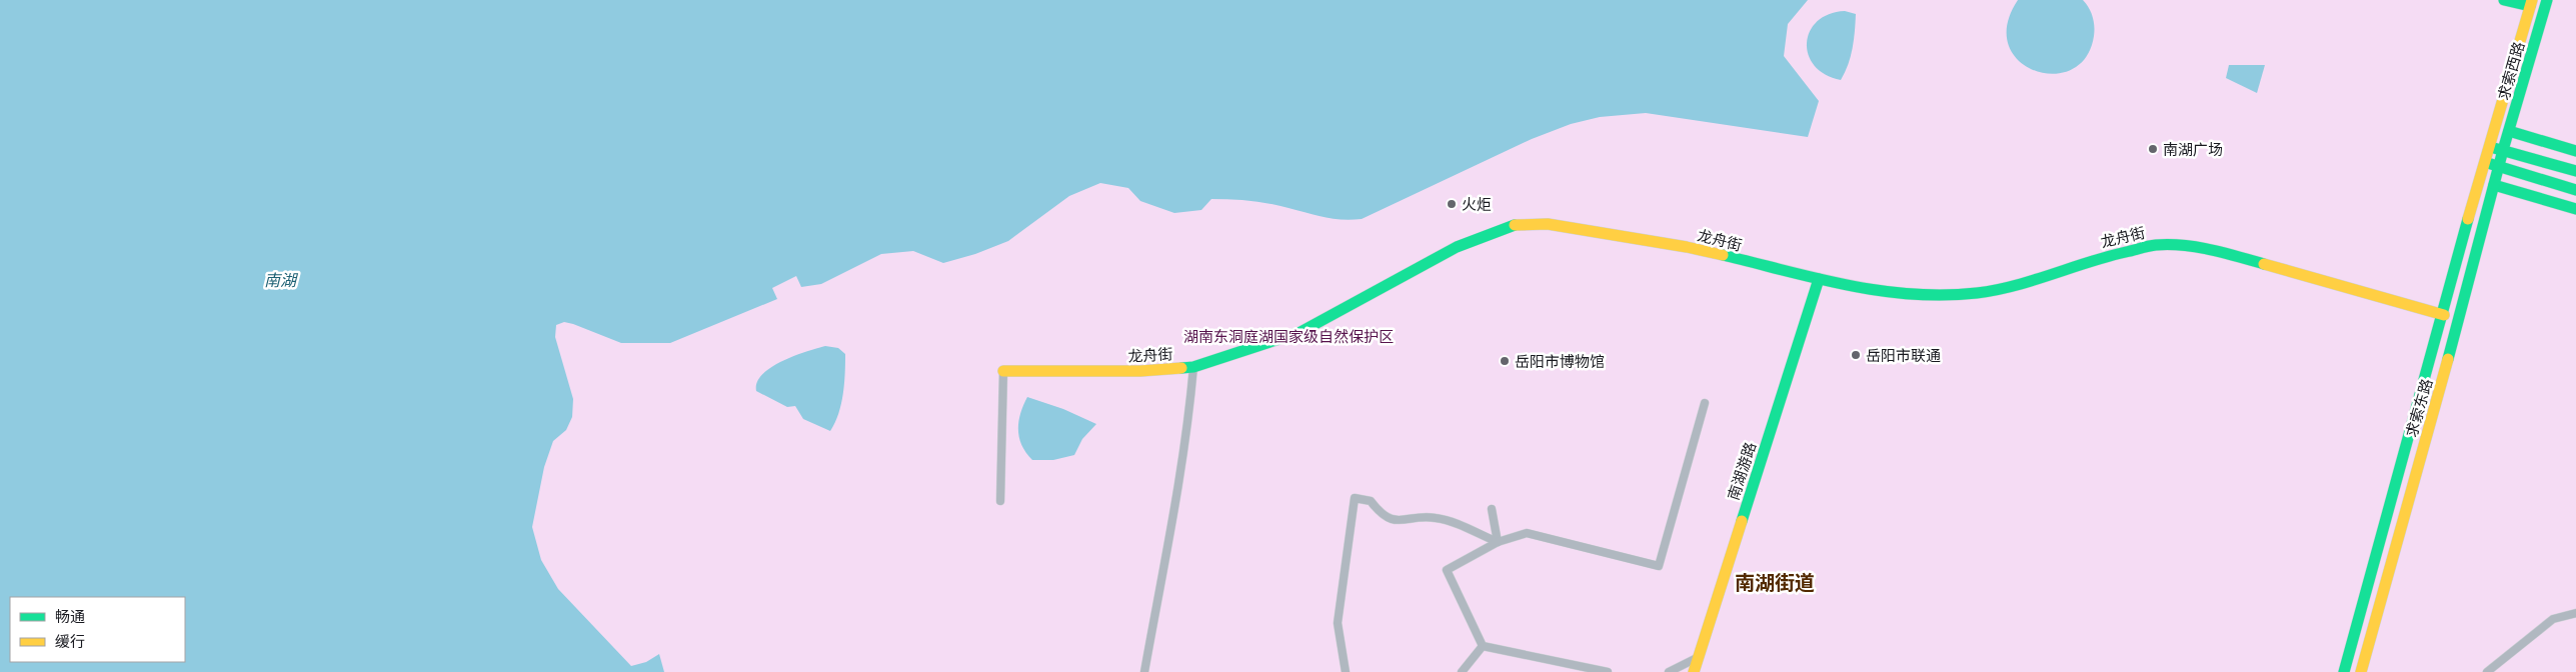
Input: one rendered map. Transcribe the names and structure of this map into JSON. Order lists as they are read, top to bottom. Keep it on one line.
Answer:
{"streets":{"street":["求索西路","龙舟街","求索东路","南湖游路"]},"crossings":[["求索西路","求索东路"],["龙舟街","求索东路"],["龙舟街","南湖游路"]],"districts":["南湖街道"],"water":["南湖"],"parks":["湖南东洞庭湖国家级自然保护区"],"places":["南湖广场","火炬","岳阳市联通","岳阳市博物馆"],"legend":["畅通","缓行"]}
